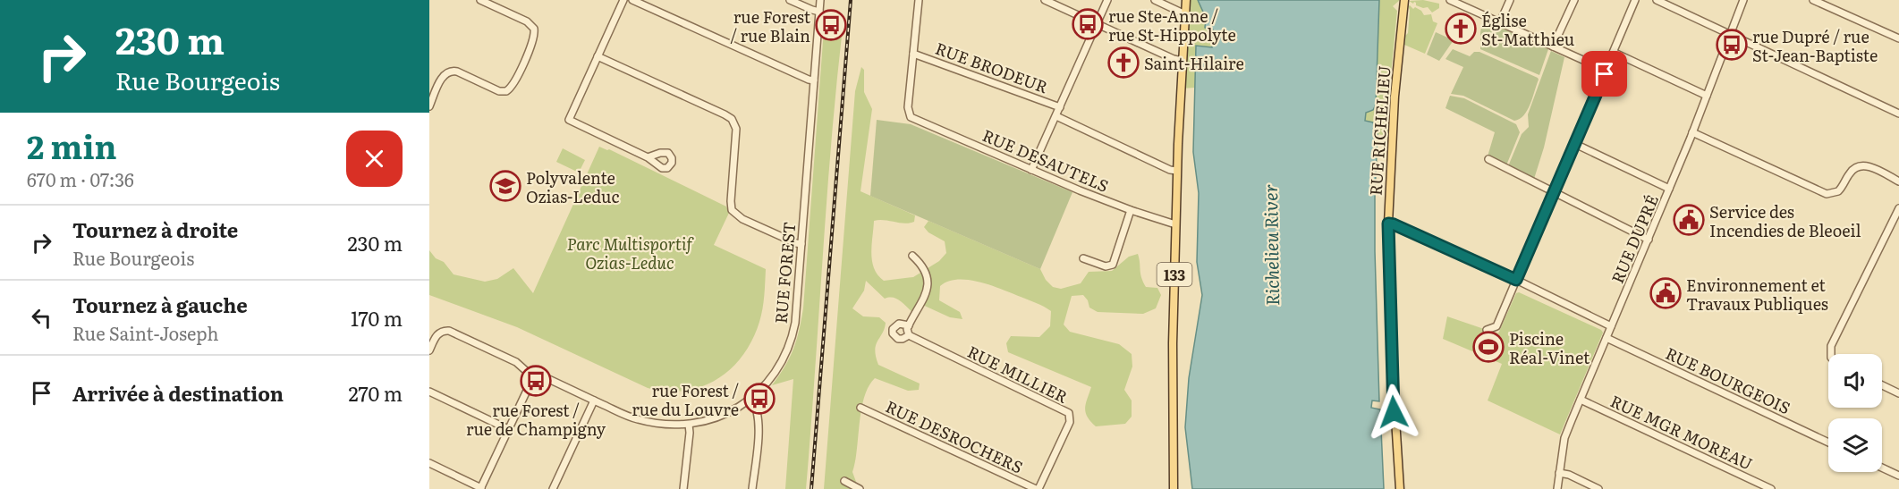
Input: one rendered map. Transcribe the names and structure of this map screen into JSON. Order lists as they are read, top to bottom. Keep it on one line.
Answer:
{"streets":{"main road":["RUE RICHELIEU","133"],"street":["RUE BRODEUR","RUE DESAUTELS","RUE DUPRÉ","RUE FOREST","RUE MILLIER","RUE BOURGEOIS","RUE MGR MOREAU","RUE DESROCHERS"]},"crossings":[["RUE BRODEUR","RUE DESAUTELS"],["RUE DESAUTELS","133"],["RUE DUPRÉ","RUE BOURGEOIS"],["RUE DUPRÉ","RUE MGR MOREAU"],["RUE MILLIER","RUE DESROCHERS"]],"water":["Richelieu River"],"parks":["Parc Multisportif Ozias-Leduc"],"places":{"bus stop":["rue Ste-Anne / rue St-Hippolyte","rue Forest / rue Blain","rue Dupré / rue St-Jean-Baptiste","rue Forest / rue de Champigny","rue Forest / rue du Louvre"],"church":["Église St-Matthieu","Saint-Hilaire"],"school or university":["Polyvalente Ozias-Leduc"],"public building":["Service des Incendies de Bleoeil","Environnement et Travaux Publiques"],"sports":["Piscine Réal-Vinet"]},"page":{"turn":["230 m","Rue Bourgeois"],"heading":["2 min","670 m · 07:36"],"list":[{"name":"Tournez à droite","note":"Rue Bourgeois","value":"230 m"},{"name":"Tournez à gauche","note":"Rue Saint-Joseph","value":"170 m"},{"name":"Arrivée à destination","value":"270 m"}]}}
